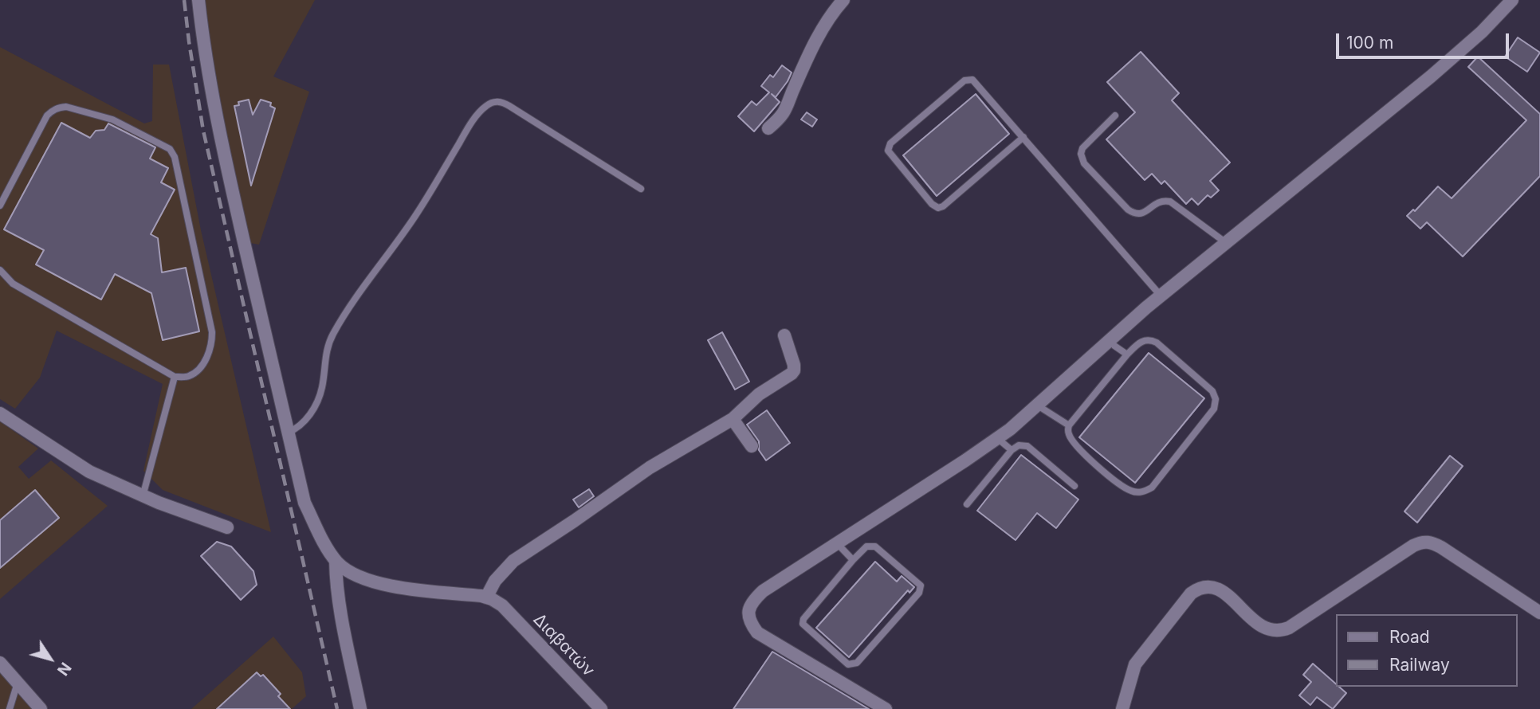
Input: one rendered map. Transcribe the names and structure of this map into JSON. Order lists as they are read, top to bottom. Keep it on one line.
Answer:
{"streets":{"street":["Διαβατών"]},"legend":["Road","Railway"],"scale_bar":"100 m","north":"bottom right"}
